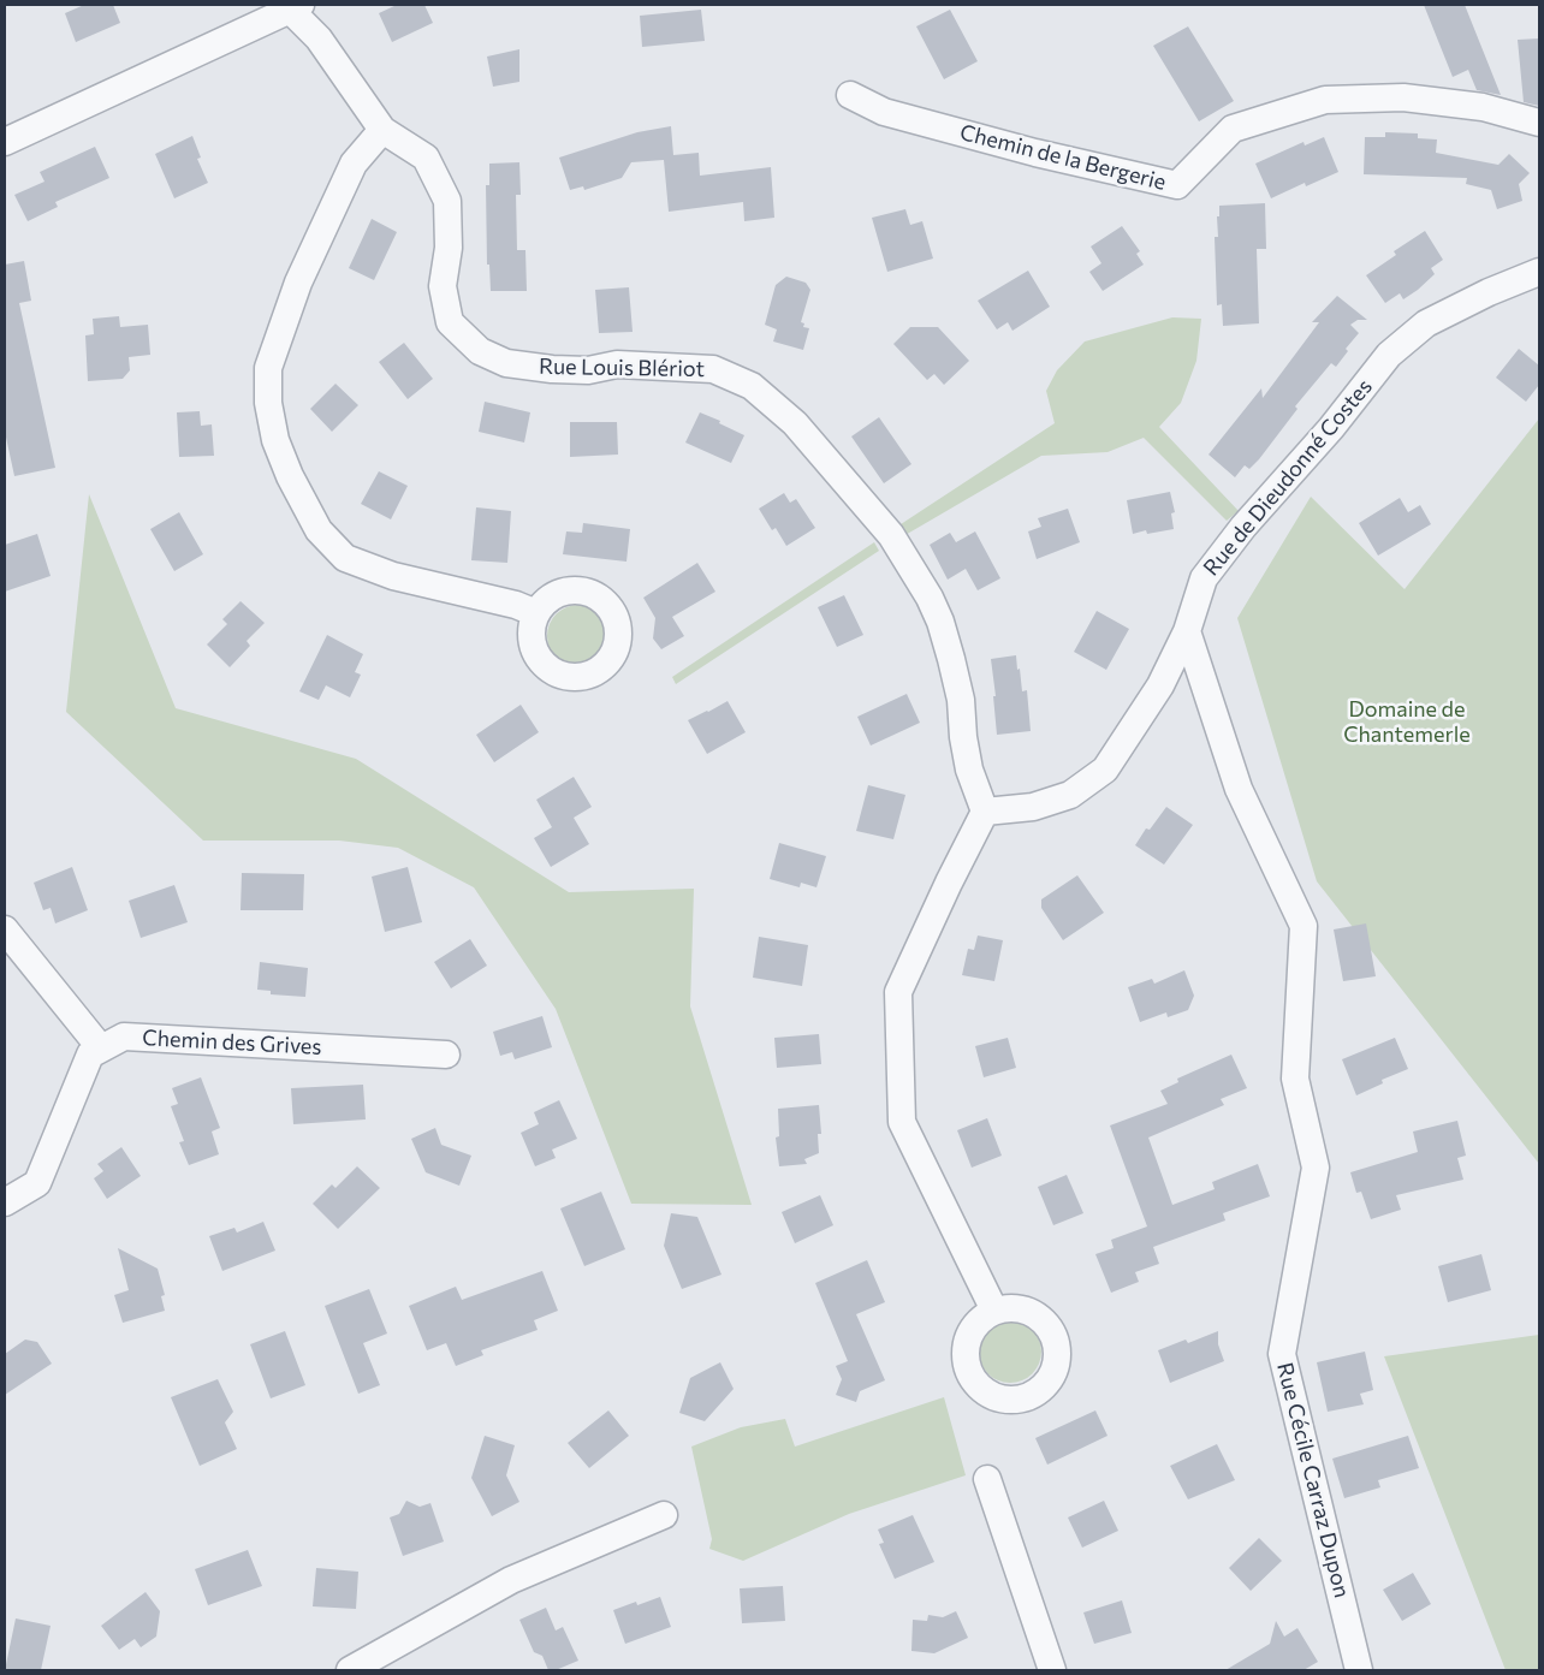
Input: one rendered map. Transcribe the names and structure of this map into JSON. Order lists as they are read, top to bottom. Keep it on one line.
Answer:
{"streets":{"street":["Chemin de la Bergerie","Rue Louis Blériot","Rue de Dieudonné Costes","Chemin des Grives","Rue Cécile Carraz Dupon"]},"crossings":[["Rue Louis Blériot","Rue de Dieudonné Costes"],["Rue de Dieudonné Costes","Rue Cécile Carraz Dupon"]],"parks":["Domaine de Chantemerle"]}
